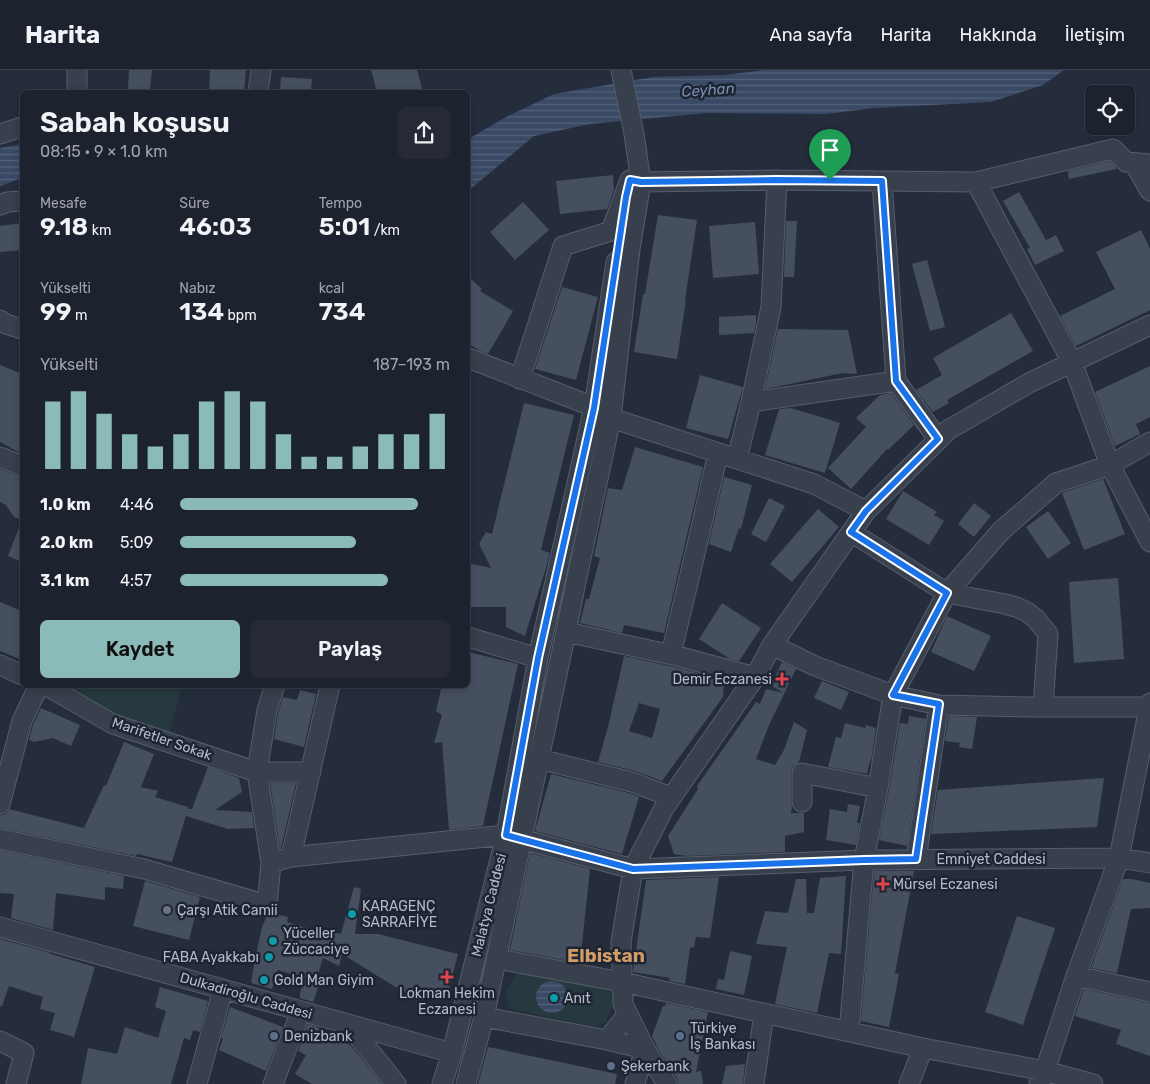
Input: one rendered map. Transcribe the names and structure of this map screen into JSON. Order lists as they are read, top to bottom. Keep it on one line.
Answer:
{"streets":{"street":["Marifetler Sokak","Emniyet Caddesi","Malatya Caddesi","Dulkadiroğlu Caddesi"]},"crossings":[["Emniyet Caddesi","Malatya Caddesi"],["Malatya Caddesi","Dulkadiroğlu Caddesi"]],"districts":["Elbistan"],"water":["Ceyhan"],"places":{"health":["Demir Eczanesi","Mürsel Eczanesi","Lokman Hekim Eczanesi"],"other":["Çarşı Atik Camii","KARAGENÇ SARRAFİYE","Yüceller Züccaciye","FABA Ayakkabı","Gold Man Giyim","Anıt","Denizbank","Türkiye İş Bankası","Şekerbank"]},"page":{"header":"Harita","nav":["Ana sayfa","Harita","Hakkında","İletişim"],"heading":["Sabah koşusu","08:15 · 9 × 1.0 km"],"stats":[["Mesafe","9.18 km"],["Süre","46:03"],["Tempo","5:01 /km"],["Yükselti","99 m"],["Nabız","134 bpm"],["kcal","734"]],"chart":["Yükselti","187–193 m"],"list":[{"name":"1.0 km","note":"4:46"},{"name":"2.0 km","note":"5:09"},{"name":"3.1 km","note":"4:57"}],"buttons":["Kaydet","Paylaş"]}}
